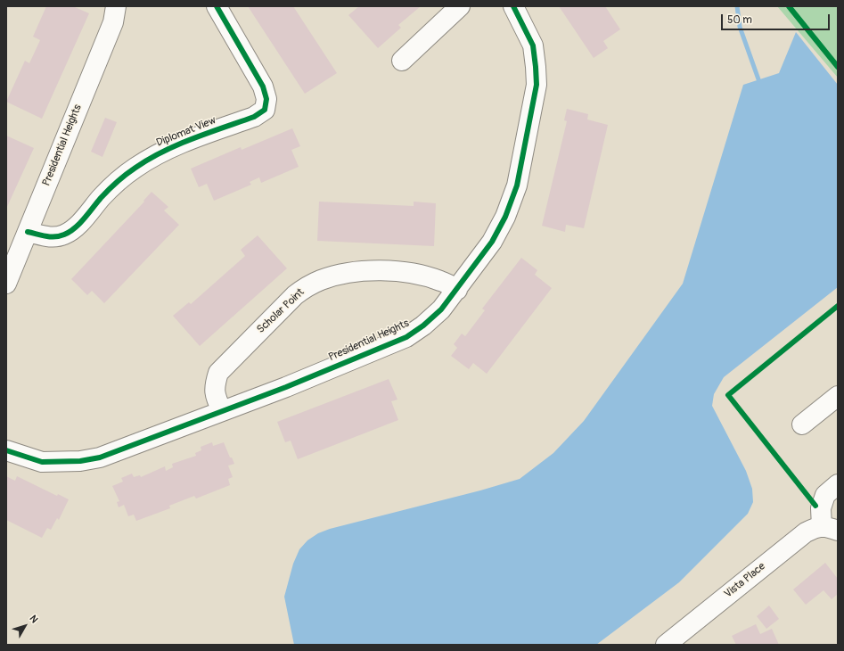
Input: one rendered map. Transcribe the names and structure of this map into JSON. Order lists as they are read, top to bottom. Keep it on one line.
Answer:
{"streets":{"street":["Diplomat View","Presidential Heights","Scholar Point","Vista Place"]},"crossings":[["Diplomat View","Presidential Heights"],["Presidential Heights","Scholar Point"]],"scale_bar":"50 m","north":"top right"}
